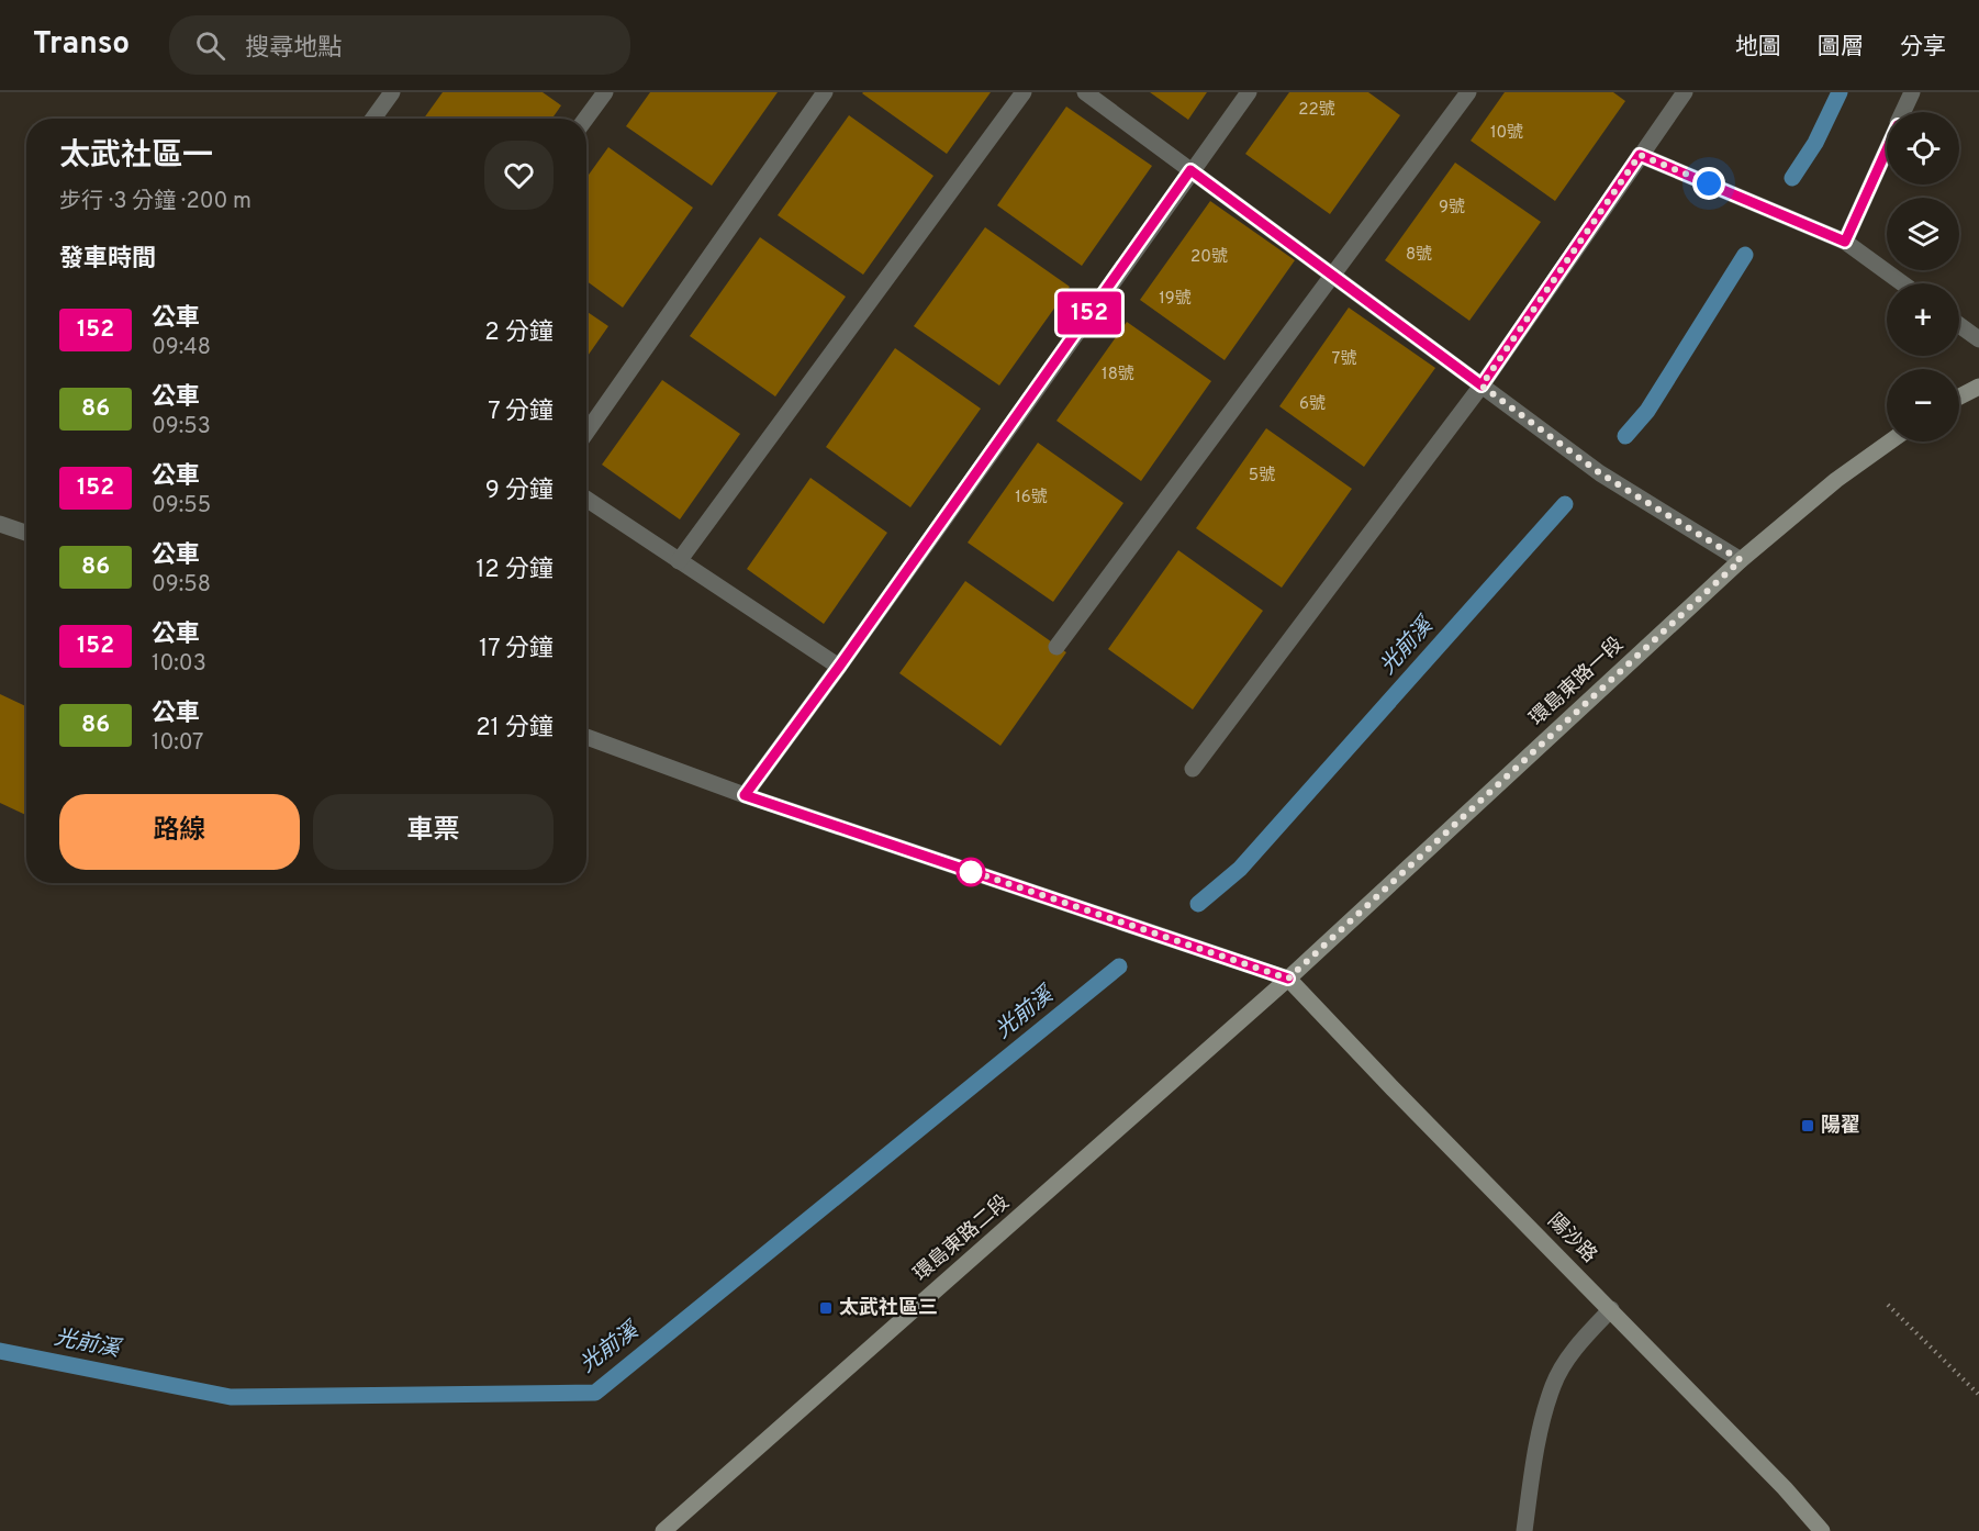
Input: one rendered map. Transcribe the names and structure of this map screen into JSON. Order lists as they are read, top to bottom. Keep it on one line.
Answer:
{"streets":{"main road":["環島東路一段","環島東路二段","陽沙路"]},"crossings":[["環島東路一段","環島東路二段"],["環島東路一段","陽沙路"],["環島東路二段","陽沙路"]],"water":["光前溪"],"places":{"transit":["陽翟","太武社區三"]},"lines":["bus line 152"],"house_numbers":["22號","10號","9號","8號","20號","19號","7號","18號","6號","5號","16號"],"page":{"header":"Transo","search":"搜尋地點","nav":["地圖","圖層","分享"],"on_map":"152","map_buttons":["+","−"],"heading":[["太武社區一","步行 · 3 分鐘 · 200 m"],"發車時間"],"list":[{"mark":"152","name":"公車","note":"09:48","value":"2 分鐘"},{"mark":"86","name":"公車","note":"09:53","value":"7 分鐘"},{"mark":"152","name":"公車","note":"09:55","value":"9 分鐘"},{"mark":"86","name":"公車","note":"09:58","value":"12 分鐘"},{"mark":"152","name":"公車","note":"10:03","value":"17 分鐘"},{"mark":"86","name":"公車","note":"10:07","value":"21 分鐘"}],"buttons":["路線","車票"]}}
